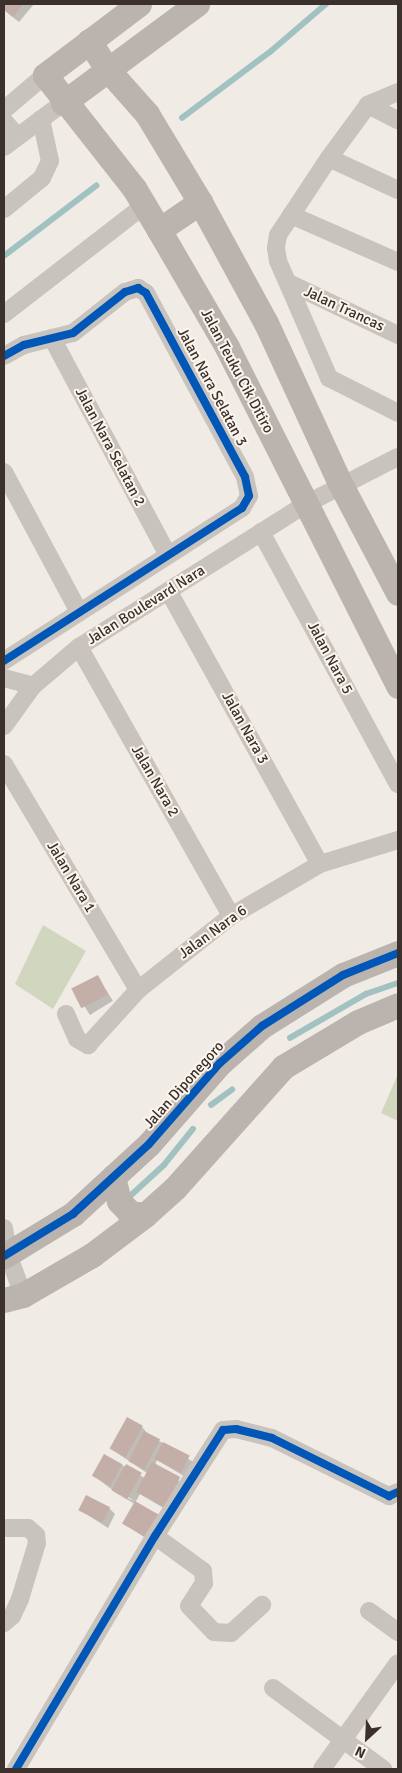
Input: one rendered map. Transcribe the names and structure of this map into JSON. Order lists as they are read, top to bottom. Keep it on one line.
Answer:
{"streets":{"main road":["Jalan Teuku Cik Ditiro","Jalan Diponegoro"],"street":["Jalan Trancas","Jalan Nara Selatan 3","Jalan Nara Selatan 2","Jalan Boulevard Nara","Jalan Nara 5","Jalan Nara 3","Jalan Nara 2","Jalan Nara 1","Jalan Nara 6"]},"crossings":[["Jalan Teuku Cik Ditiro","Jalan Boulevard Nara"],["Jalan Nara Selatan 3","Jalan Nara Selatan 2"],["Jalan Boulevard Nara","Jalan Nara 5"],["Jalan Boulevard Nara","Jalan Nara 3"],["Jalan Boulevard Nara","Jalan Nara 2"],["Jalan Nara 3","Jalan Nara 6"],["Jalan Nara 2","Jalan Nara 6"],["Jalan Nara 1","Jalan Nara 6"]],"north":"bottom left"}
